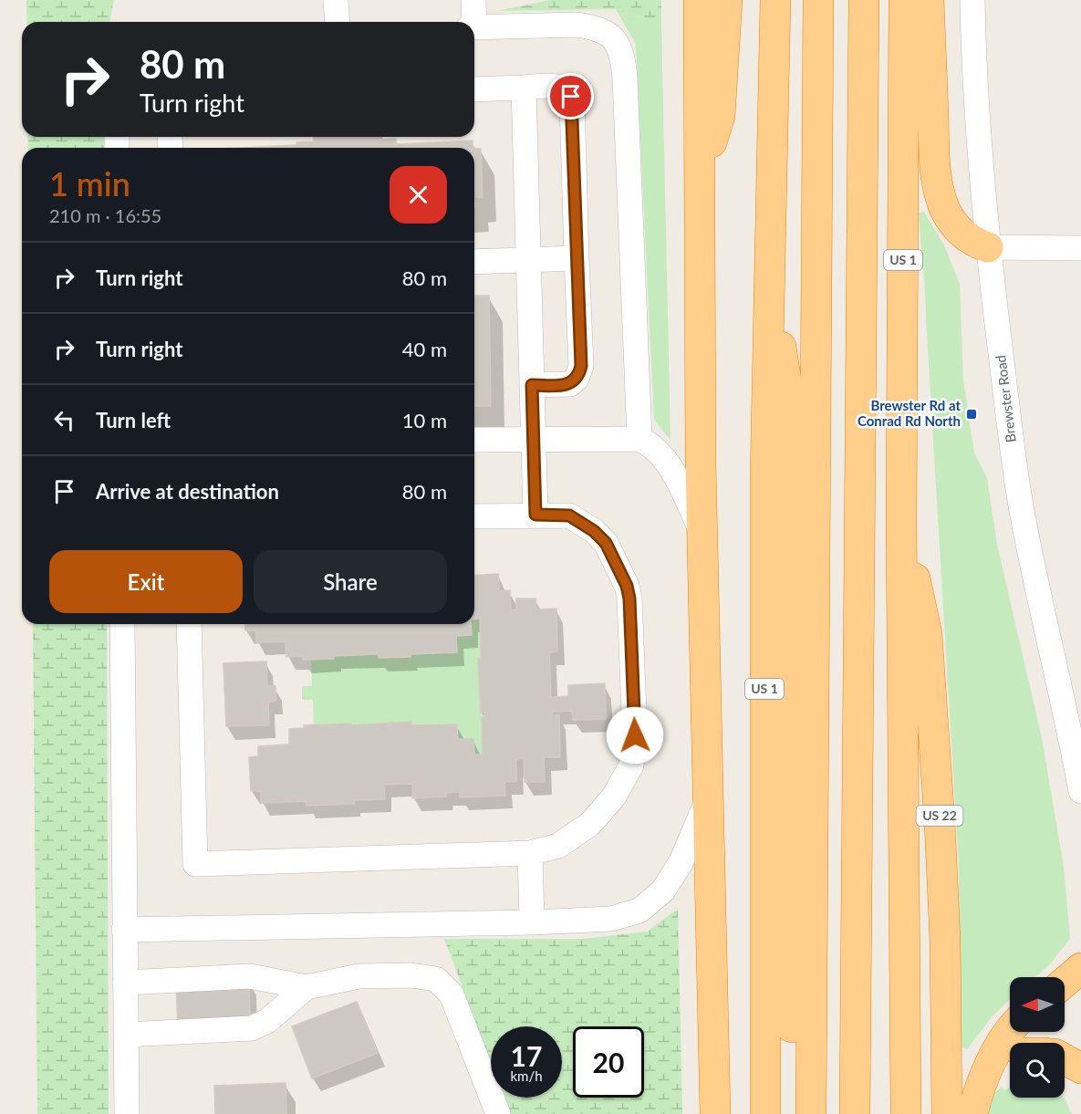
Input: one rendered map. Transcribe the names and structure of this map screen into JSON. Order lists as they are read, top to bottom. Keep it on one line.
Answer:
{"streets":{"highway":["US 1","US 22"],"street":["Brewster Road"]},"crossings":[["US 1","US 22"]],"places":{"transit":["Brewster Rd at Conrad Rd North"]},"north":"left","page":{"turn":["80 m","Turn right"],"heading":["1 min","210 m · 16:55"],"list":[{"name":"Turn right","value":"80 m"},{"name":"Turn right","value":"40 m"},{"name":"Turn left","value":"10 m"},{"name":"Arrive at destination","value":"80 m"}],"buttons":["Exit","Share"],"speed":"17 km/h","limit":"20"}}
